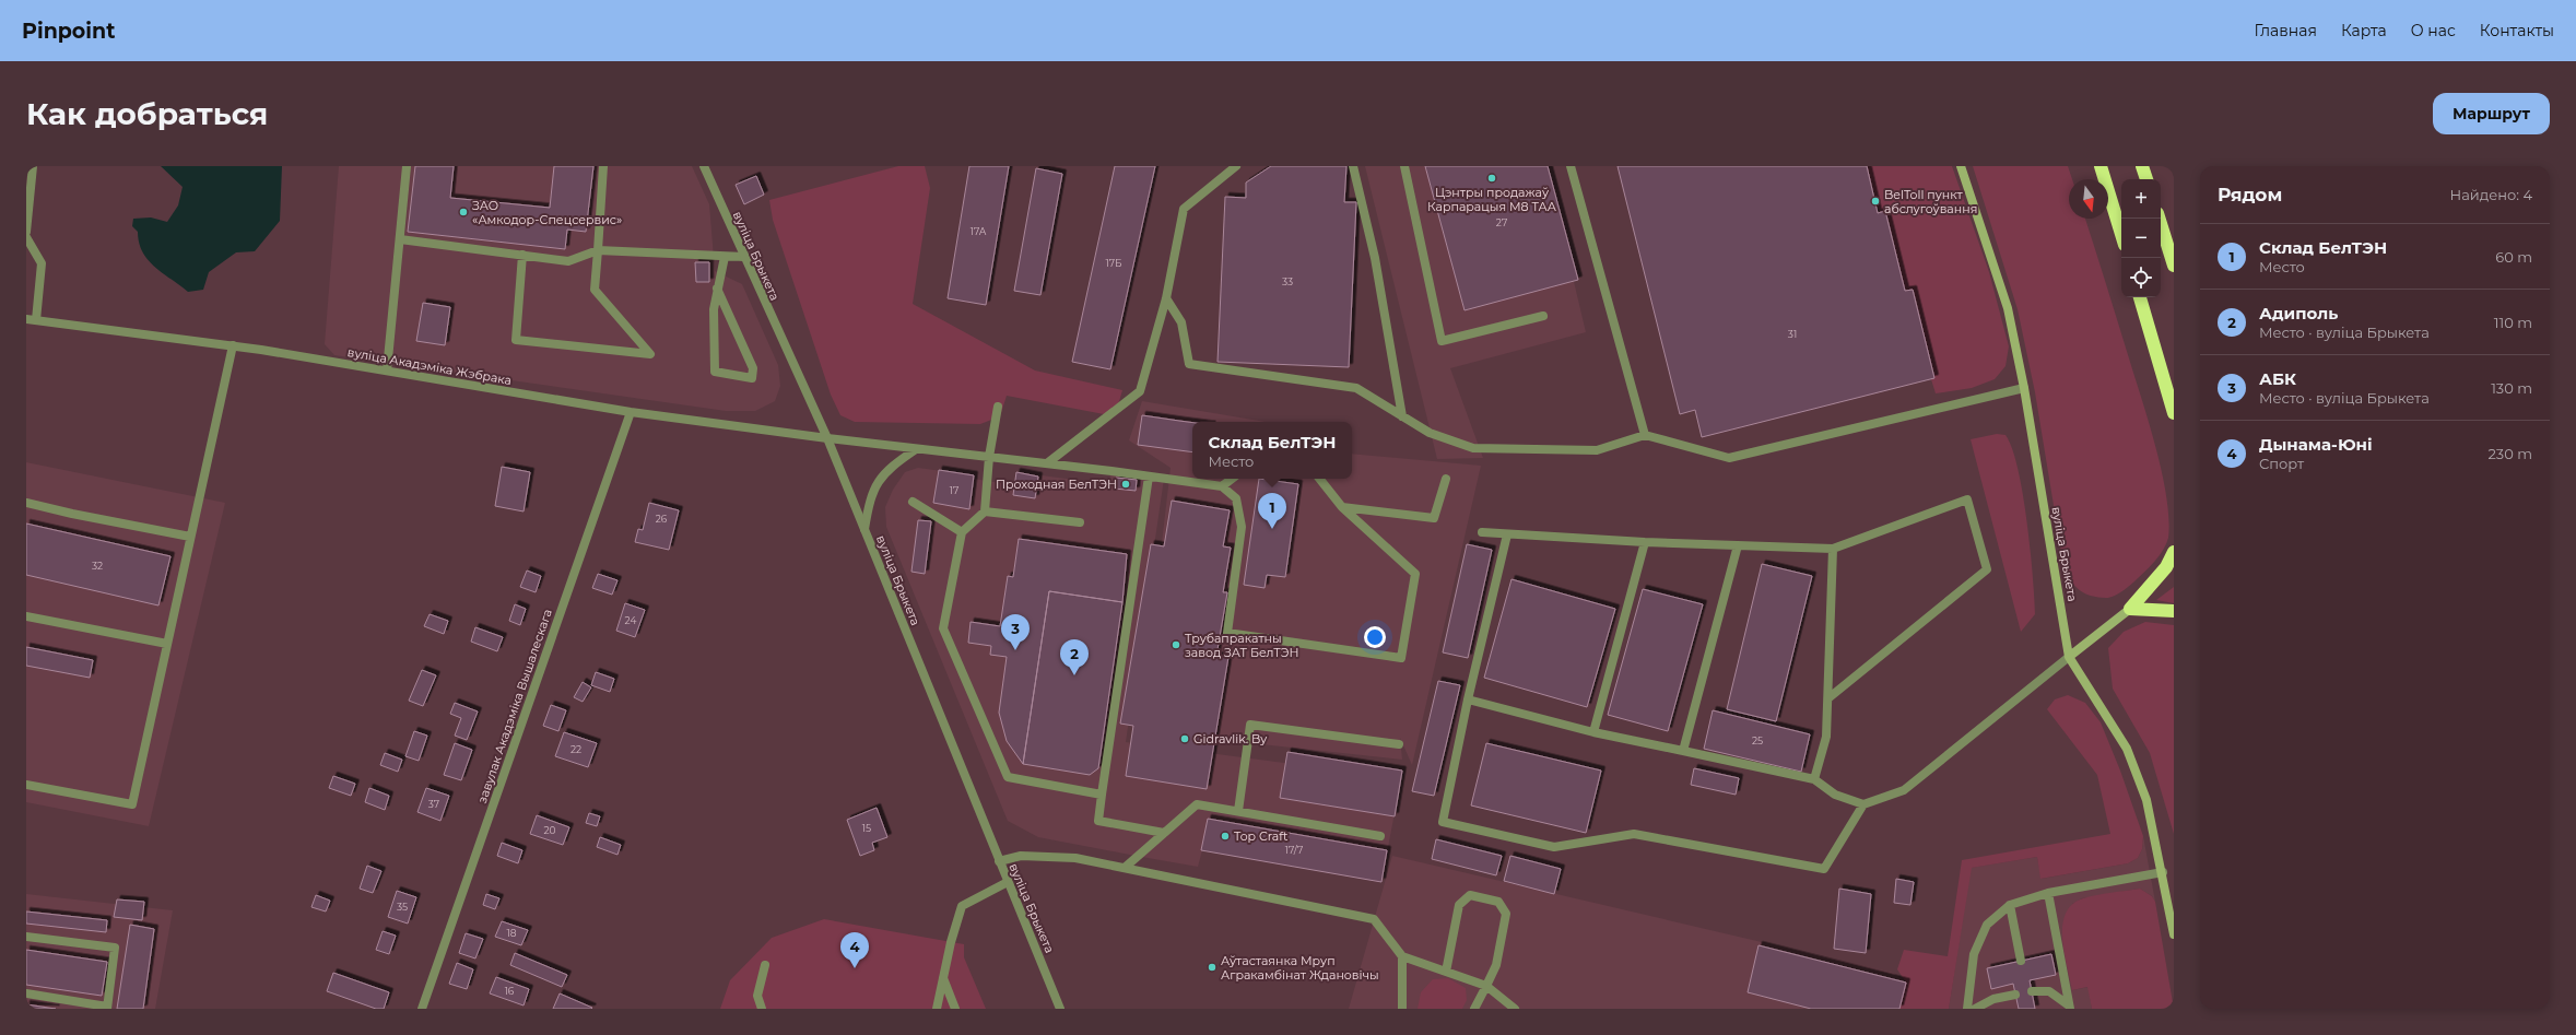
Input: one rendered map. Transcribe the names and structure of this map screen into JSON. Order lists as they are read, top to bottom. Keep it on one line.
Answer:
{"streets":{"street":["вуліца Брыкета","вуліца Акадэміка Жэбрака","завулак Акадэміка Вышалескага"]},"crossings":[["вуліца Брыкета","вуліца Акадэміка Жэбрака"],["вуліца Акадэміка Жэбрака","завулак Акадэміка Вышалескага"]],"places":["Цэнтры продажаў Карпарацыя М8 ТАА","BelToll пункт абслугоўвання","ЗАО «Амкодор-Спецсервис»","Проходная БелТЭН","Трубапракатны завод ЗАТ БелТЭН","Gidravlik. By","Top Craft","Аўтастаянка Мруп Агракамбінат Ждановічы"],"house_numbers":["27","17А","17Б","33","31","17","26","32","24","25","22","37","15","20","17/7","35","18","16"],"north":"bottom","page":{"header":"Pinpoint","nav":["Главная","Карта","О нас","Контакты"],"buttons":"Маршрут","title":"Как добраться","heading":["Рядом","Найдено: 4"],"map_buttons":["+","−"],"list":[{"mark":"1","name":"Склад БелТЭН","note":"Место","value":"60 m"},{"mark":"2","name":"Адиполь","note":"Место · вуліца Брыкета","value":"110 m"},{"mark":"3","name":"АБК","note":"Место · вуліца Брыкета","value":"130 m"},{"mark":"4","name":"Дынама-Юні","note":"Спорт","value":"230 m"}],"popup":["Склад БелТЭН","Место"],"pins":["1","3","2","4"]}}
